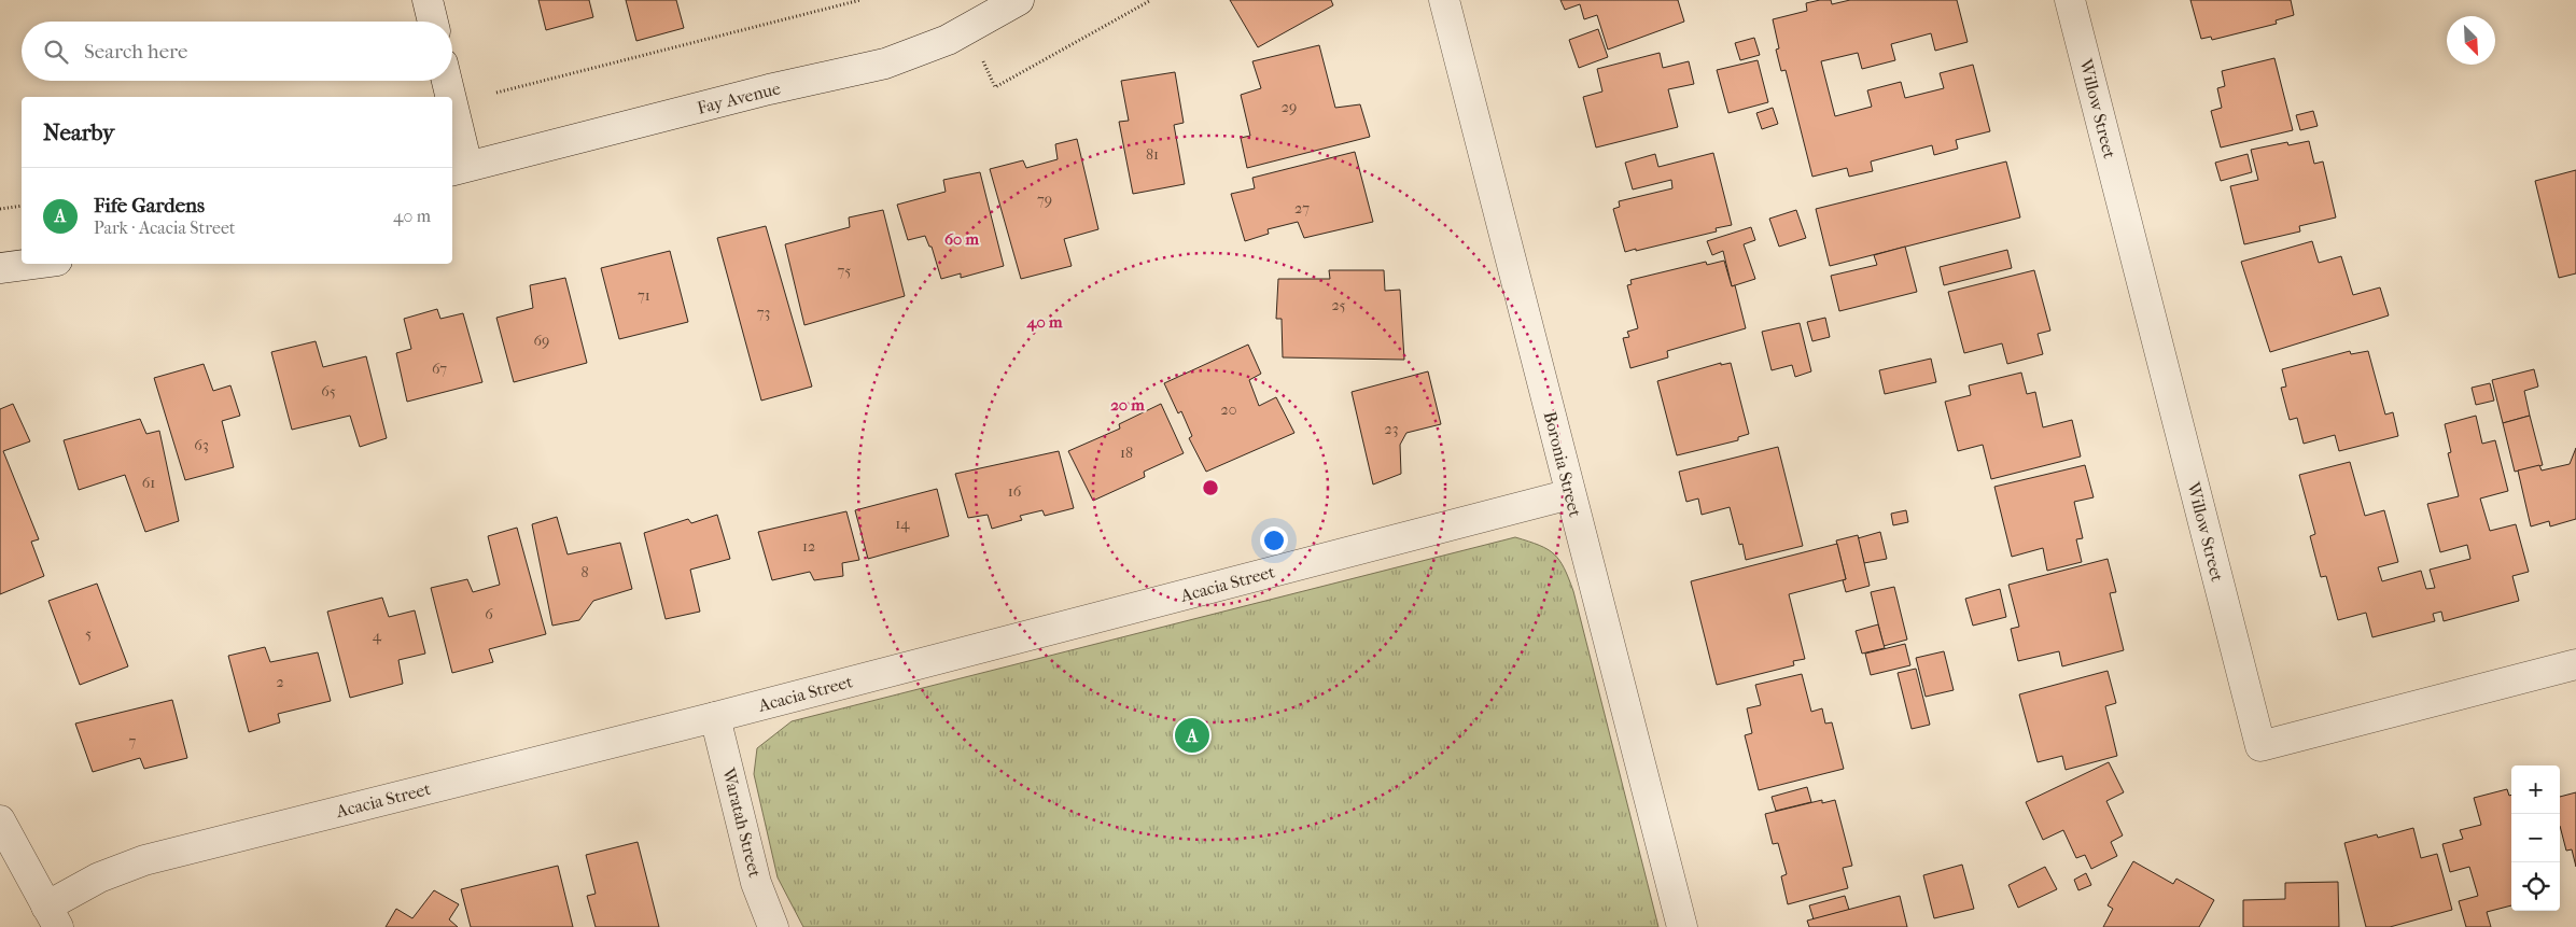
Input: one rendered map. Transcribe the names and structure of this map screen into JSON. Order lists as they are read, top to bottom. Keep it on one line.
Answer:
{"streets":{"street":["Fay Avenue","Willow Street","Boronia Street","Acacia Street","Waratah Street"]},"crossings":[["Boronia Street","Acacia Street"],["Acacia Street","Waratah Street"]],"house_numbers":["29","81","79","27","75","71","25","73","69","67","65","20","23","63","18","61","16","14","12","8","6","5","4","2","7"],"north":"bottom right","page":{"search":"Search here","heading":"Nearby","list":[{"mark":"A","name":"Fife Gardens","note":"Park · Acacia Street","value":"40 m"}],"pins":"A","map_buttons":["+","−"]},"rings":["60 m","40 m","20 m"]}
